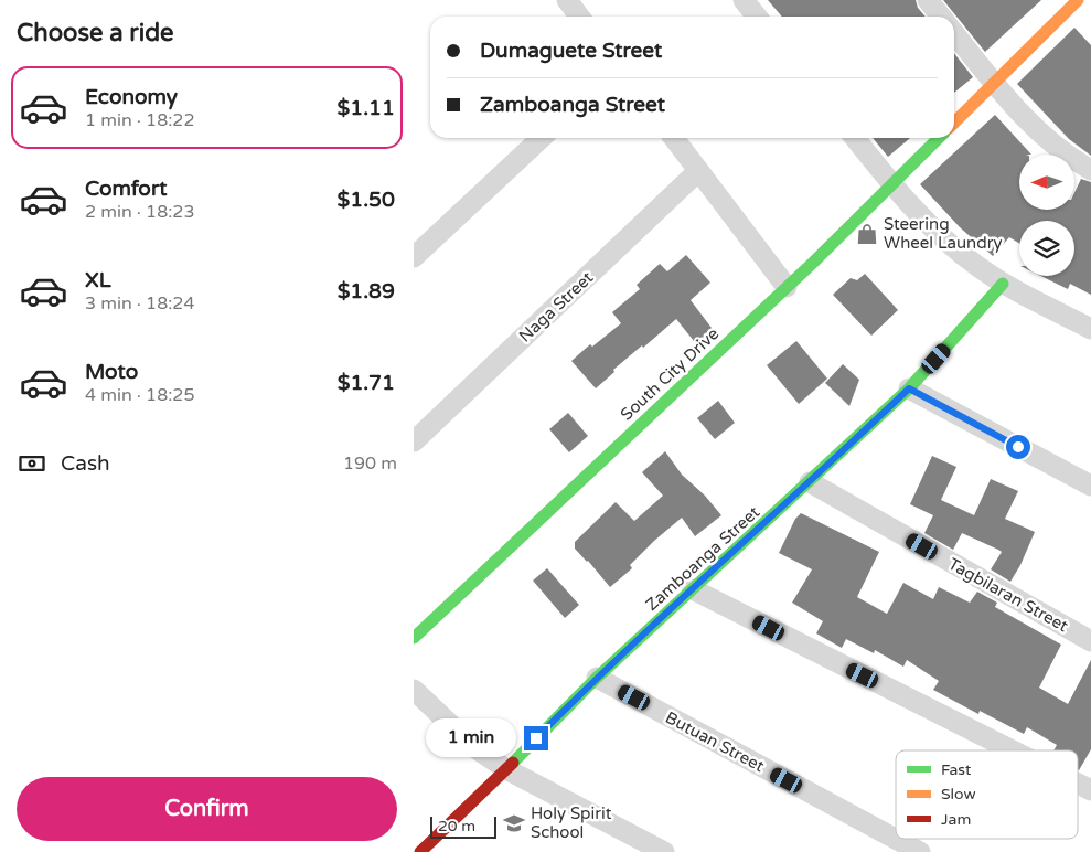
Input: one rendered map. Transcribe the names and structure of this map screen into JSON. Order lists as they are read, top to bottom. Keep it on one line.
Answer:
{"streets":{"street":["Naga Street","South City Drive","Zamboanga Street","Tagbilaran Street","Butuan Street"]},"crossings":[["Zamboanga Street","Tagbilaran Street"],["Zamboanga Street","Butuan Street"]],"places":{"shop":["Steering Wheel Laundry"],"school or university":["Holy Spirit School"]},"legend":["Fast","Slow","Jam"],"scale_bar":"20 m","north":"left","page":{"heading":"Choose a ride","banner":["Dumaguete Street","Zamboanga Street"],"list":[{"name":"Economy","note":"1 min · 18:22","value":"$1.11"},{"name":"Comfort","note":"2 min · 18:23","value":"$1.50"},{"name":"XL","note":"3 min · 18:24","value":"$1.89"},{"name":"Moto","note":"4 min · 18:25","value":"$1.71"}],"pay":["Cash","190 m"],"bubble":"1 min","buttons":"Confirm","scale":"20 m"}}
